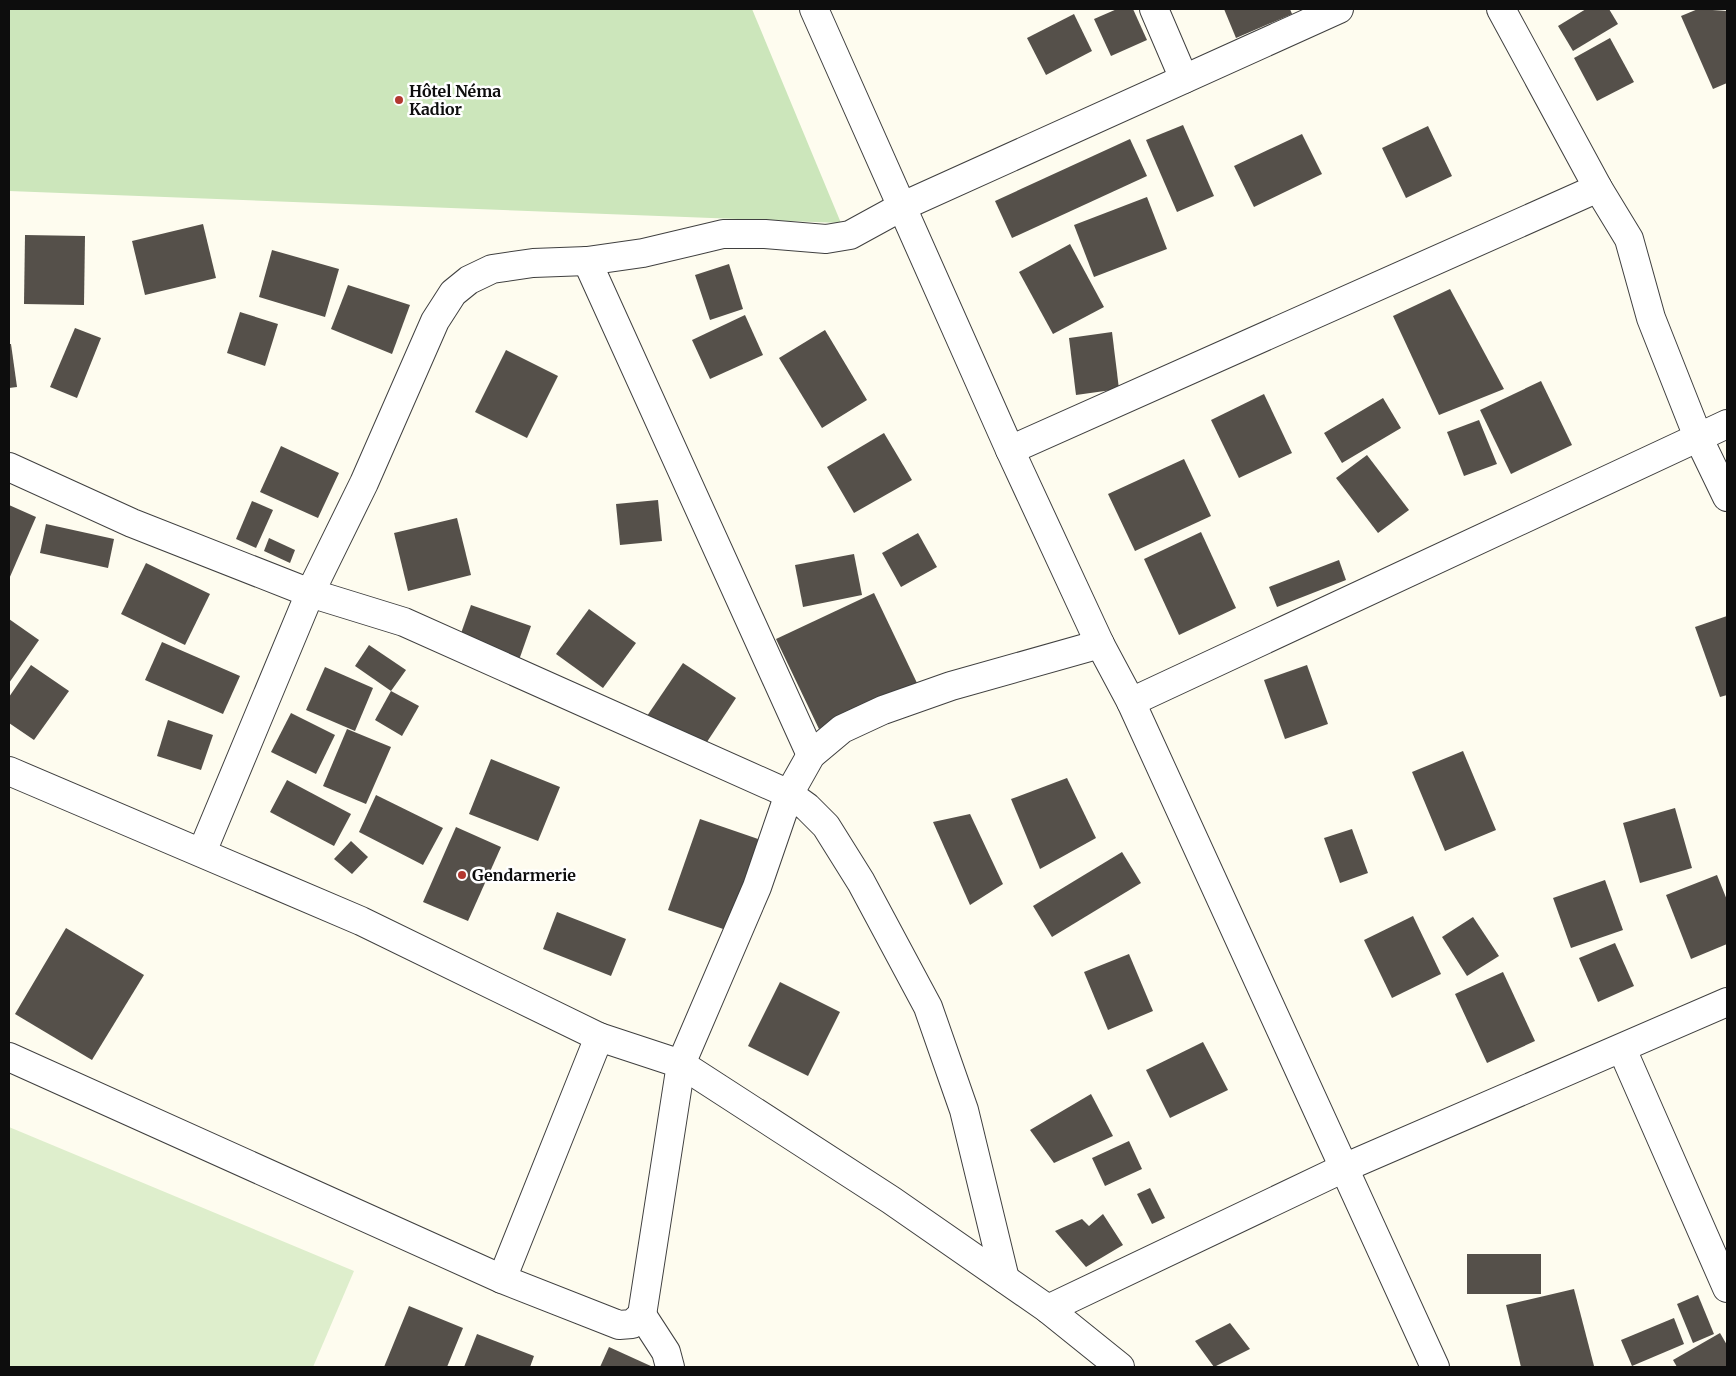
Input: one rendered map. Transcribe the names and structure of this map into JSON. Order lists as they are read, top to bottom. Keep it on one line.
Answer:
{"places":["Hôtel Néma Kadior","Gendarmerie"]}
